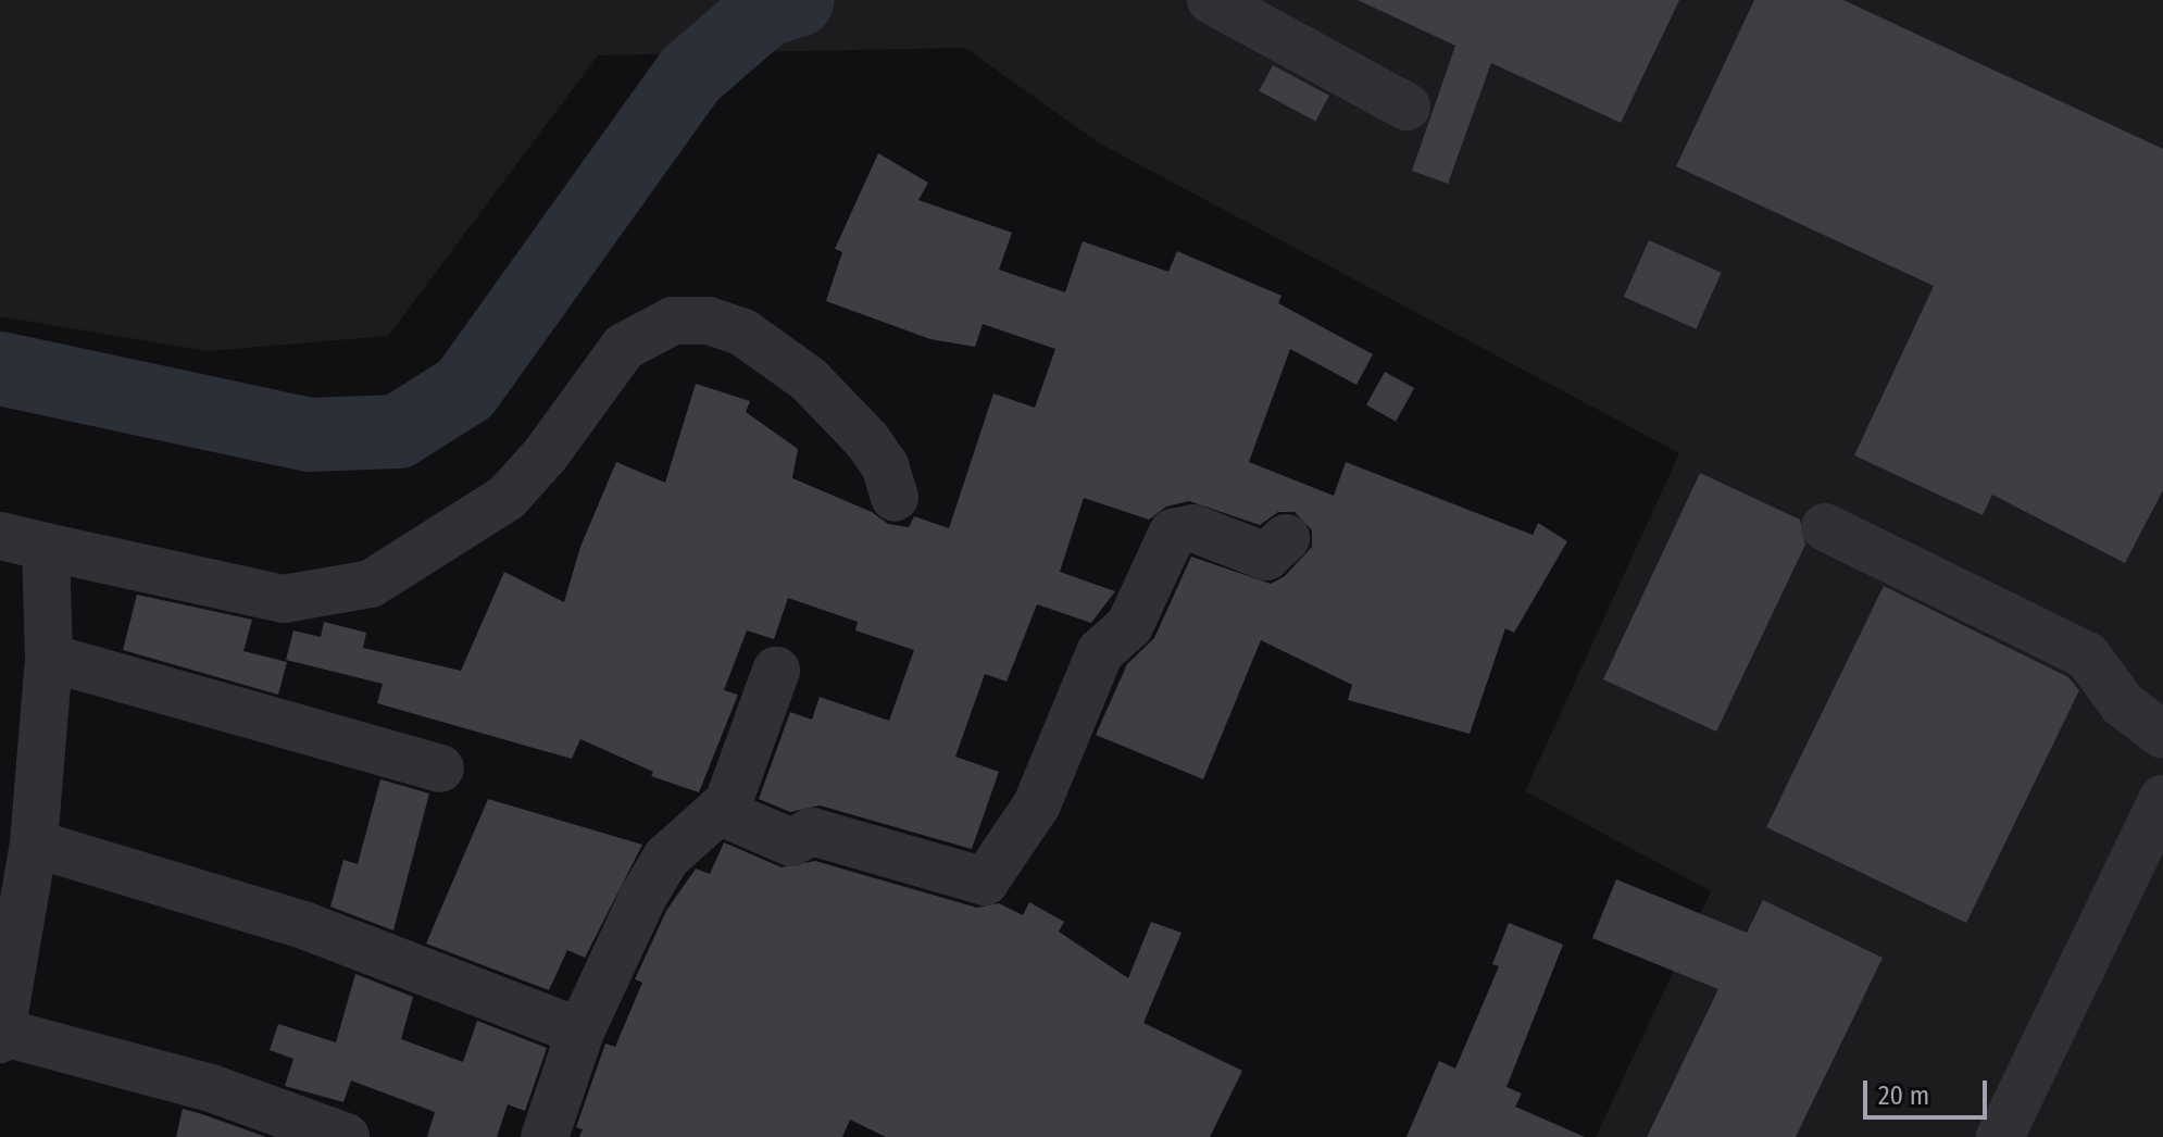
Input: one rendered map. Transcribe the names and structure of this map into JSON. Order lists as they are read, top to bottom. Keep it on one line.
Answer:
{"scale_bar":"20 m"}
